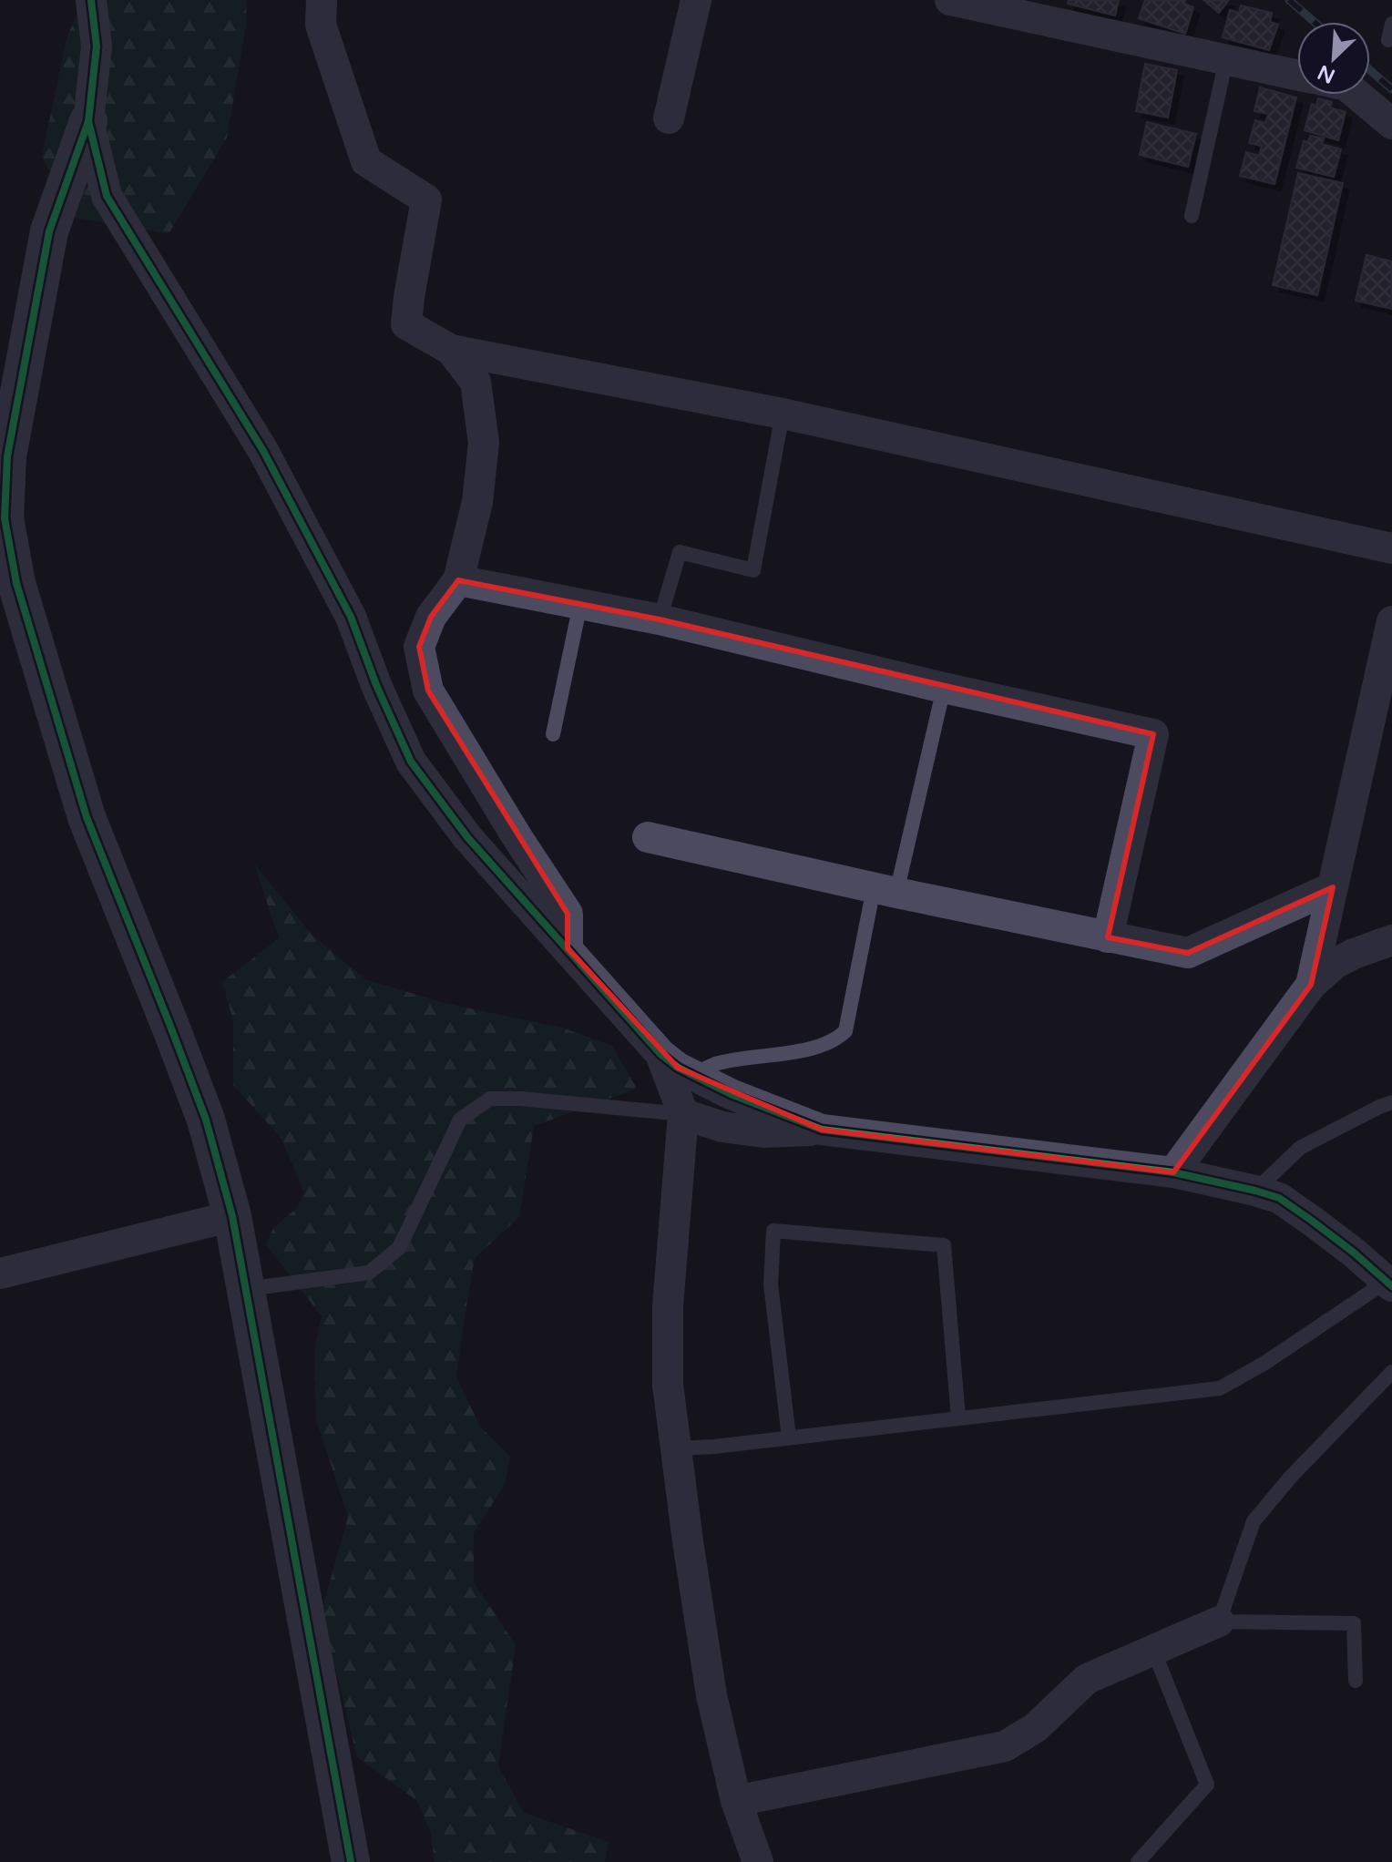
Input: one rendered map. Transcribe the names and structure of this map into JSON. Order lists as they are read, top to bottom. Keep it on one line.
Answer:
{"north":"bottom left"}
